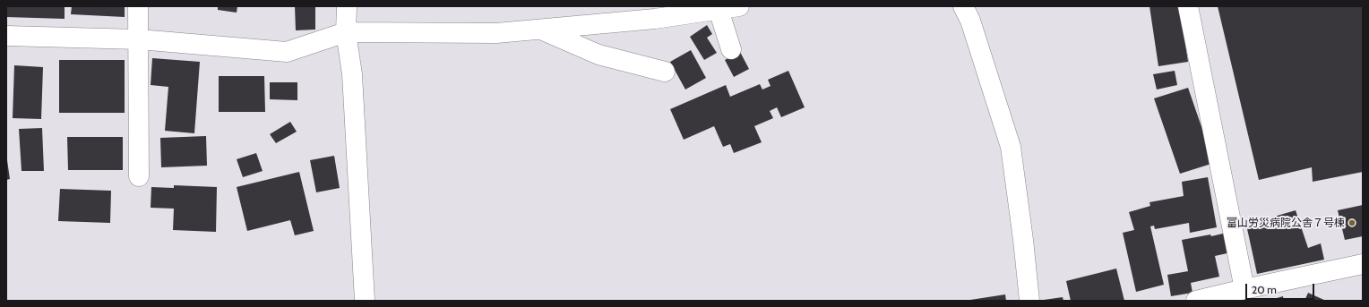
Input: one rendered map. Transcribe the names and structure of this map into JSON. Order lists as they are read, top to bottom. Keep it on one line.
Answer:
{"places":["富山労災病院公舎７号棟"],"scale_bar":"20 m"}
